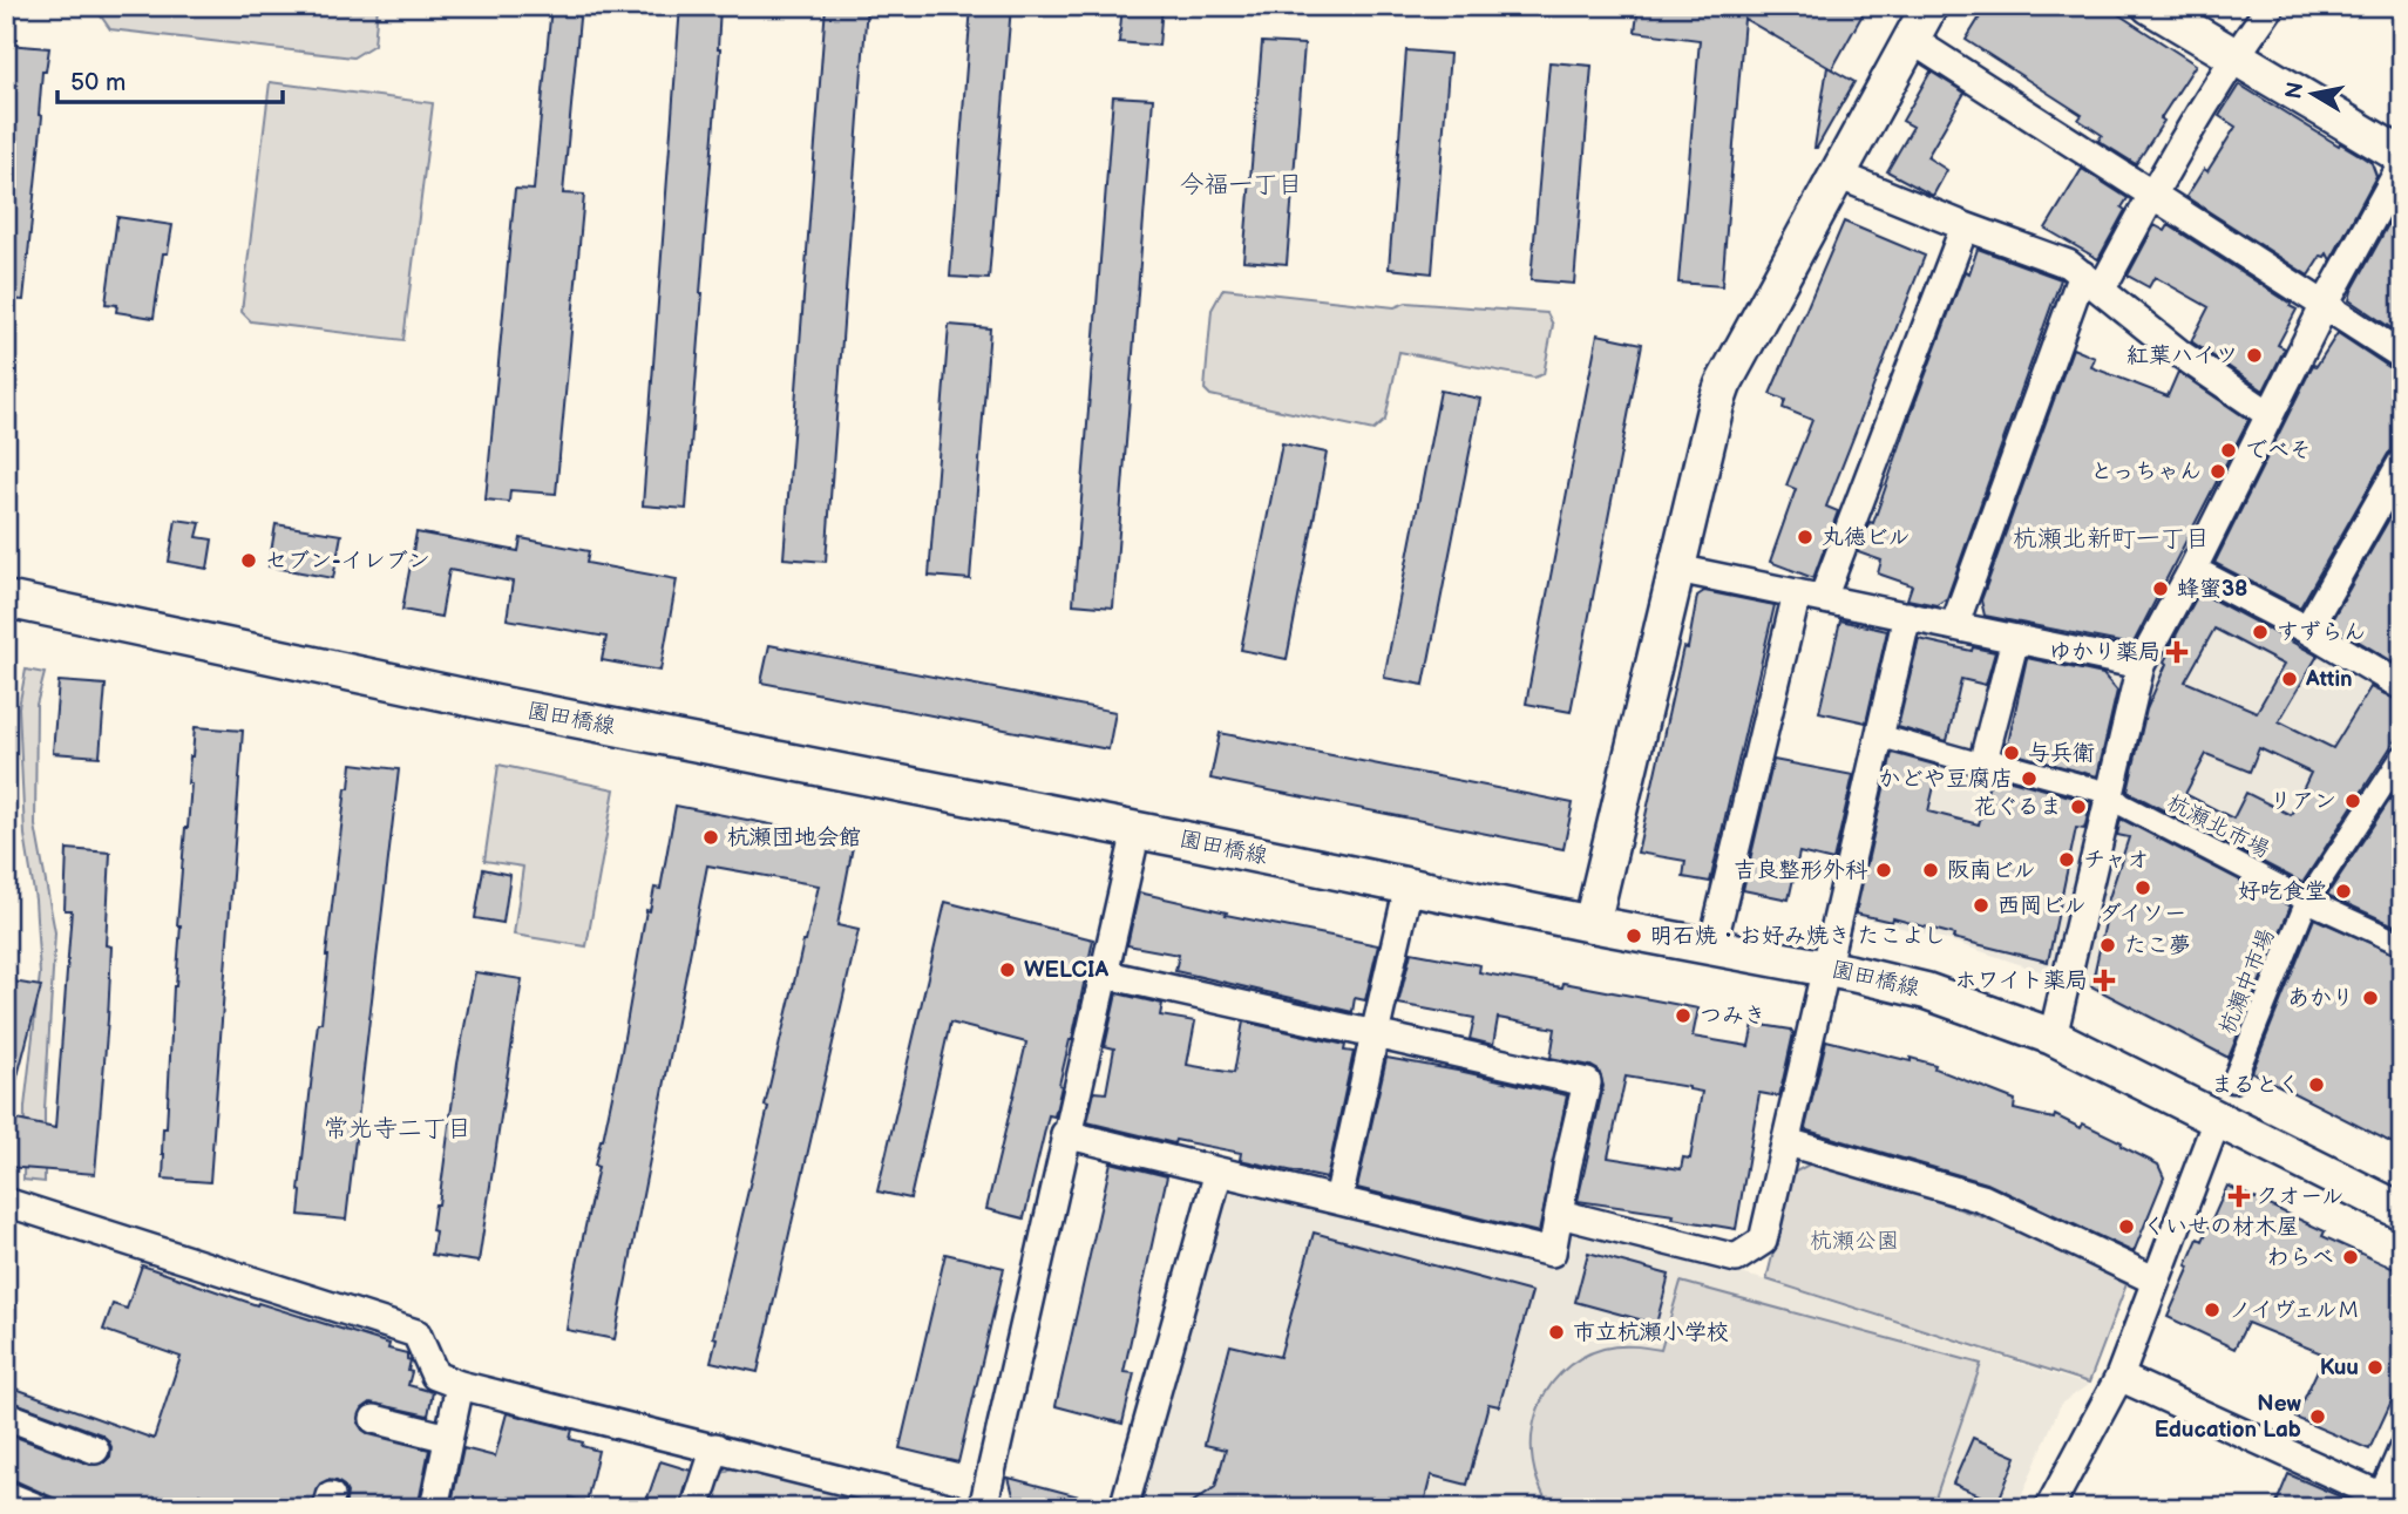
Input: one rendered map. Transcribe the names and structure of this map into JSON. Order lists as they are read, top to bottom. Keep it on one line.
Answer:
{"streets":{"street":["園田橋線","杭瀬北市場","杭瀬中市場"]},"crossings":[["杭瀬北市場","杭瀬中市場"]],"districts":["今福一丁目","杭瀬北新町一丁目","常光寺二丁目"],"parks":["杭瀬公園"],"places":{"other":["紅葉ハイツ","でべそ","とっちゃん","丸徳ビル","セブン-イレブン","蜂蜜38","すずらん","Attin","与兵衛","かどや豆腐店","リアン","花ぐるま","杭瀬団地会館","チャオ","吉良整形外科","阪南ビル","ダイソー","好吃食堂","西岡ビル","明石焼・お好み焼き たこよし","たこ夢","WELCIA","あかり","つみき","まるとく","くいせの材木屋","わらべ","ノイヴェルＭ","市立杭瀬小学校","Kuu","New Education Lab"],"health":["ゆかり薬局","ホワイト薬局","クオール"]},"scale_bar":"50 m","north":"left"}
